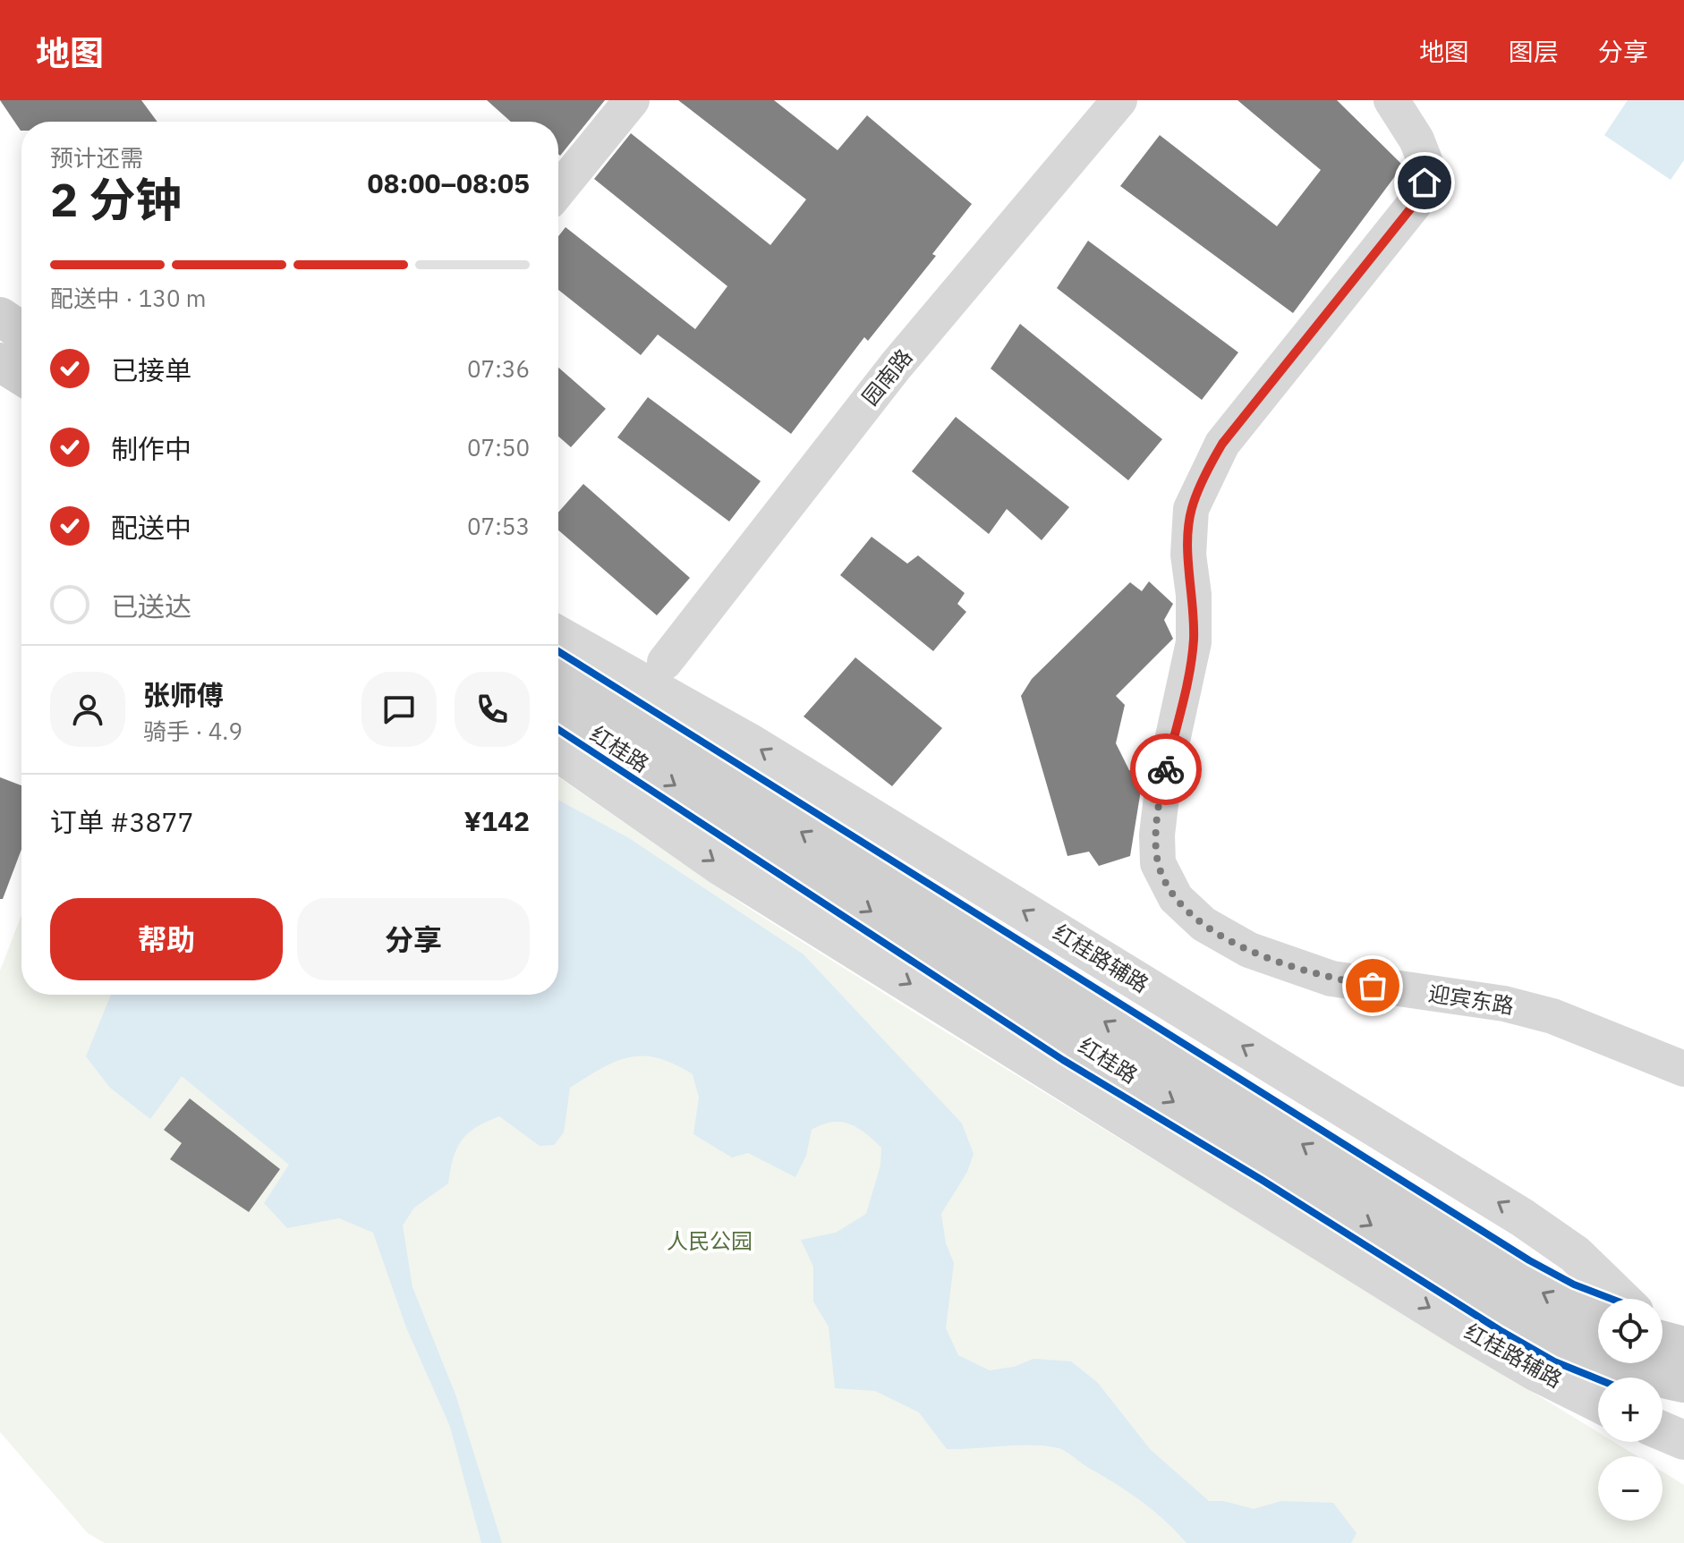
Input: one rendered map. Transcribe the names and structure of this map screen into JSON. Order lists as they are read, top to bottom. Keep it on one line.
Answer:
{"streets":{"main road":["红桂路"],"street":["园南路","红桂路辅路","迎宾东路"]},"parks":["人民公园"],"page":{"header":"地图","nav":["地图","图层","分享"],"heading":["2 分钟","预计还需","08:00–08:05"],"panel":["张师傅","骑手 · 4.9","订单 #3877","¥142"],"bar":"配送中 · 130 m","list":[["已接单","07:36"],["制作中","07:50"],["配送中","07:53"],"已送达"],"buttons":["帮助","分享"],"map_buttons":["+","−"]}}
